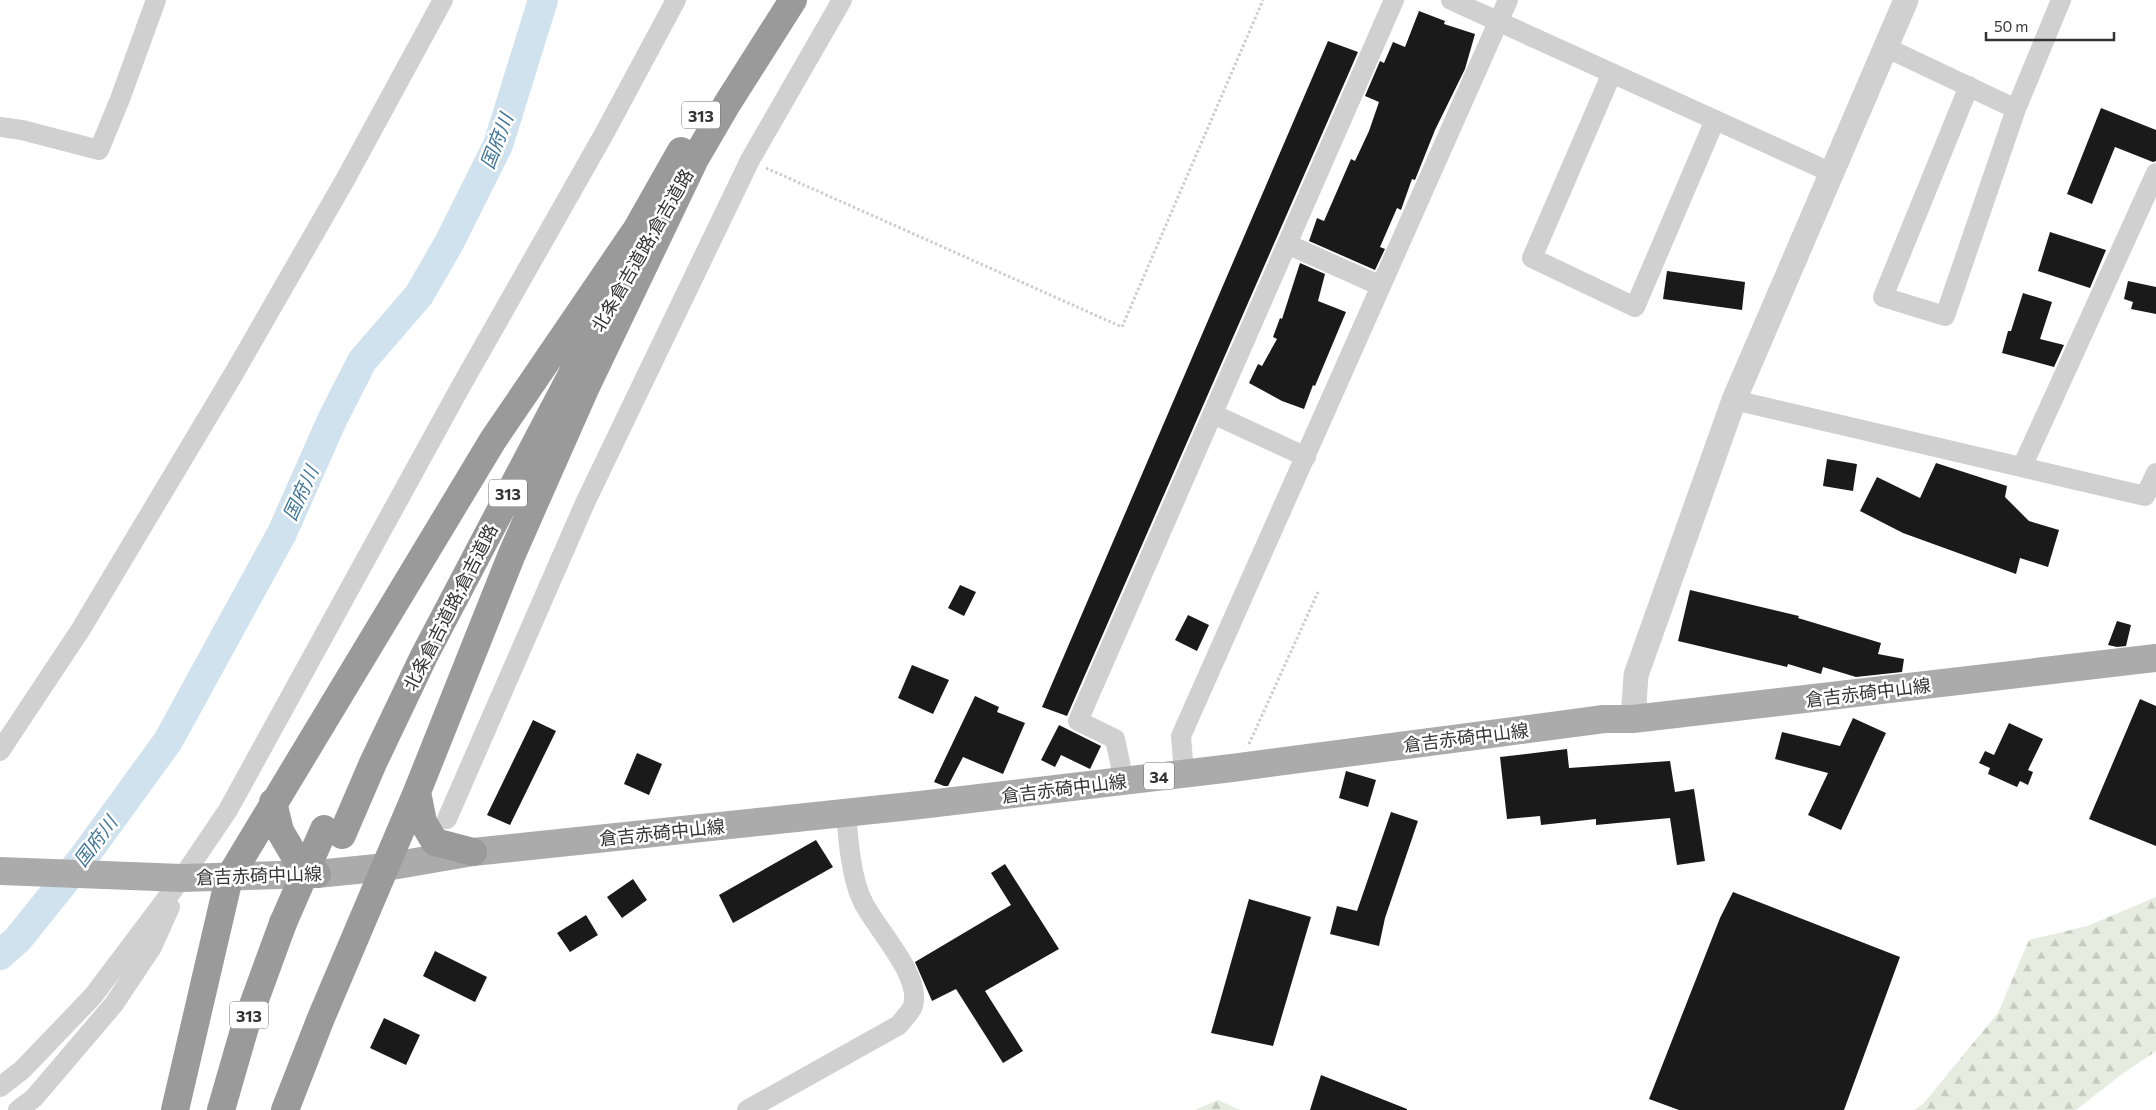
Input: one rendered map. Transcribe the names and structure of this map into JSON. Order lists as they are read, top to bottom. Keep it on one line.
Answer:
{"streets":{"highway":["313","北条倉吉道路;倉吉道路"],"main road":["倉吉赤碕中山線","34"]},"water":["国府川"],"scale_bar":"50 m"}
